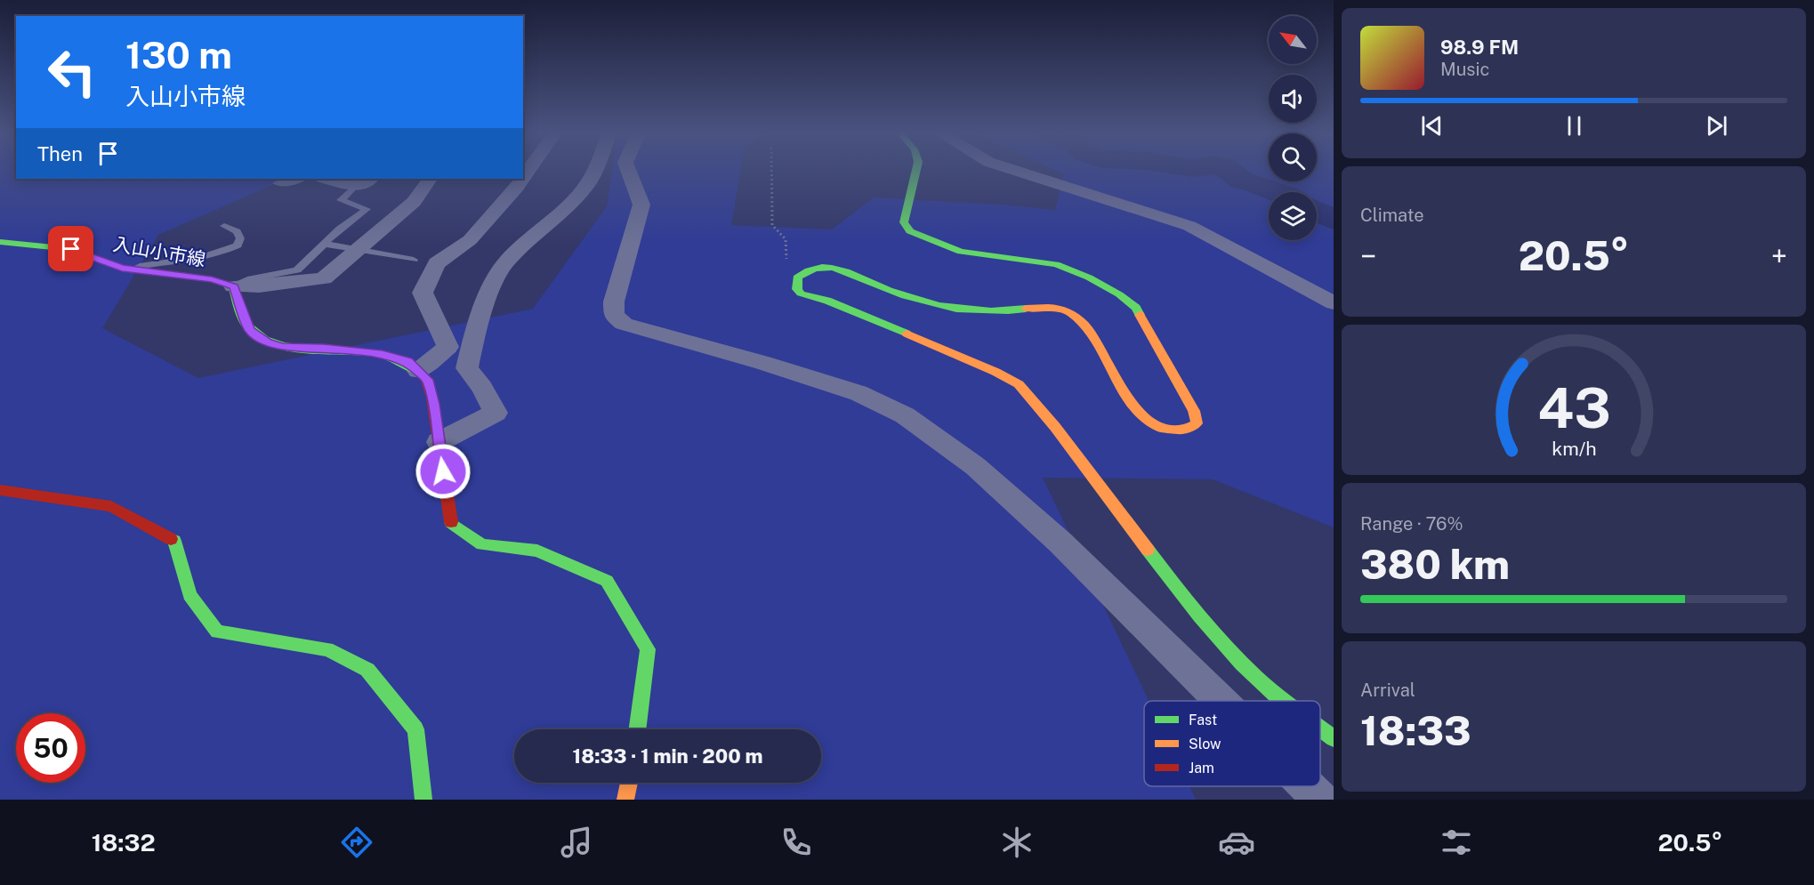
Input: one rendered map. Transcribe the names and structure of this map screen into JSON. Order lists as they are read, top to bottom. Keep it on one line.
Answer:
{"streets":{"street":["入山小市線"]},"legend":["Fast","Slow","Jam"],"north":"top left","page":{"turn":["130 m","入山小市線"],"song":["98.9 FM","Music"],"then":"Then","tile":["Climate",["Range · 76%","380 km"],["Arrival","18:33"]],"heat":["−","20.5°","+"],"limit":"50","trip":"18:33 · 1 min · 200 m","tabs":["18:32","20.5°"],"gauge":["43","km/h"]}}
